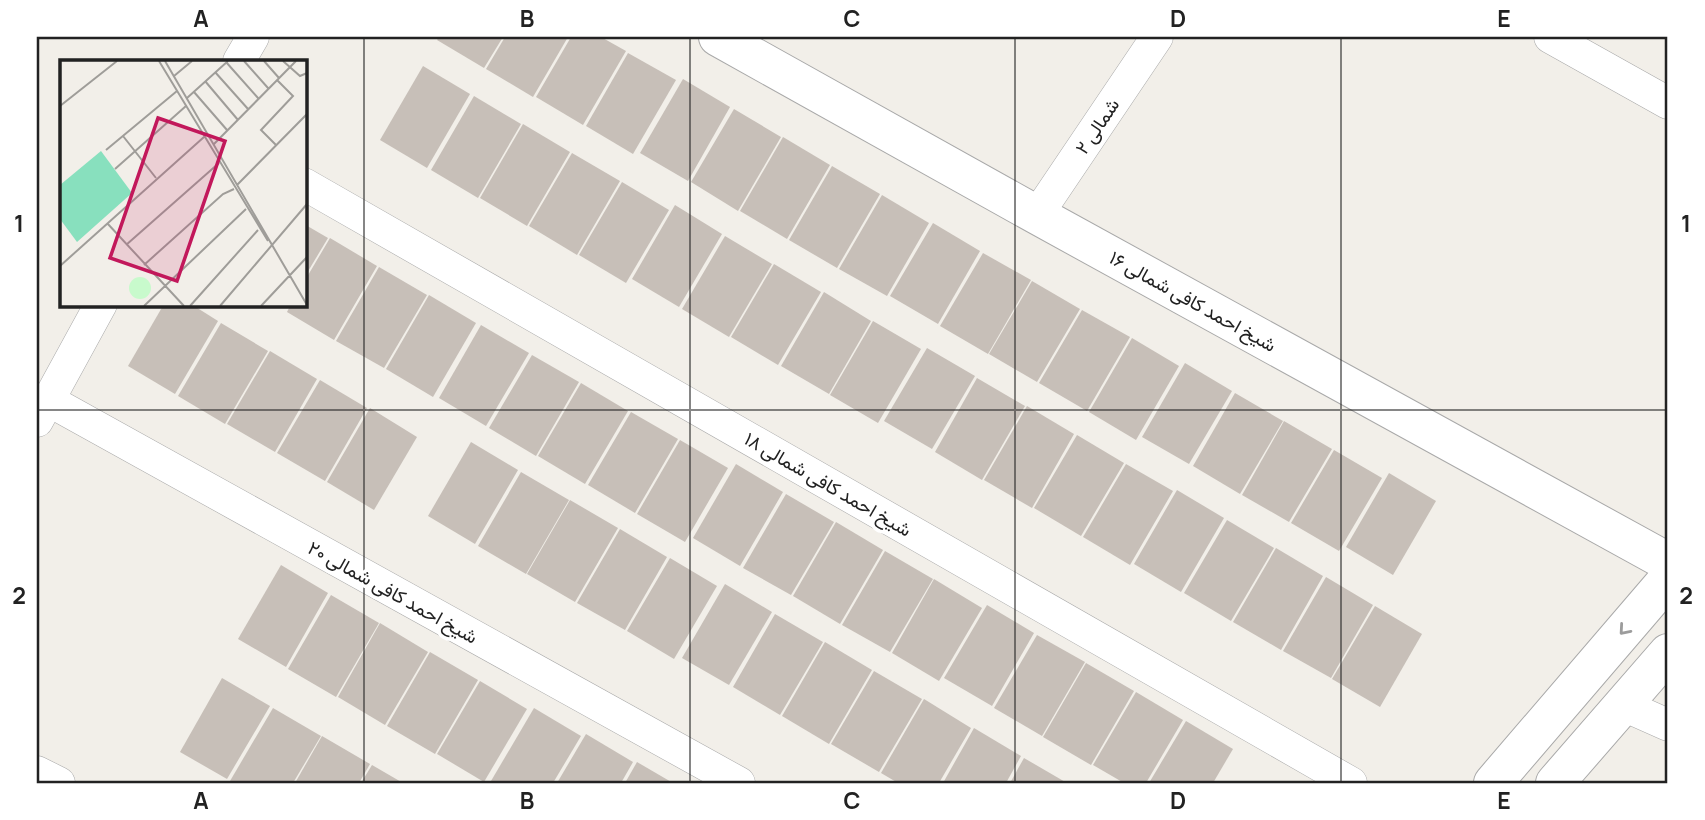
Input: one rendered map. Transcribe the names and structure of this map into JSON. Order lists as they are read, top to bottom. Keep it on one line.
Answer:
{"streets":{"street":["۲ شمالی","شیخ احمد کافی شمالی ۱۶","شیخ احمد کافی شمالی ۱۸","شیخ احمد کافی شمالی ۲۰"]},"crossings":[["۲ شمالی","شیخ احمد کافی شمالی ۱۶"]],"grid":{"columns":["A","B","C","D","E"],"rows":["1","2"]}}
